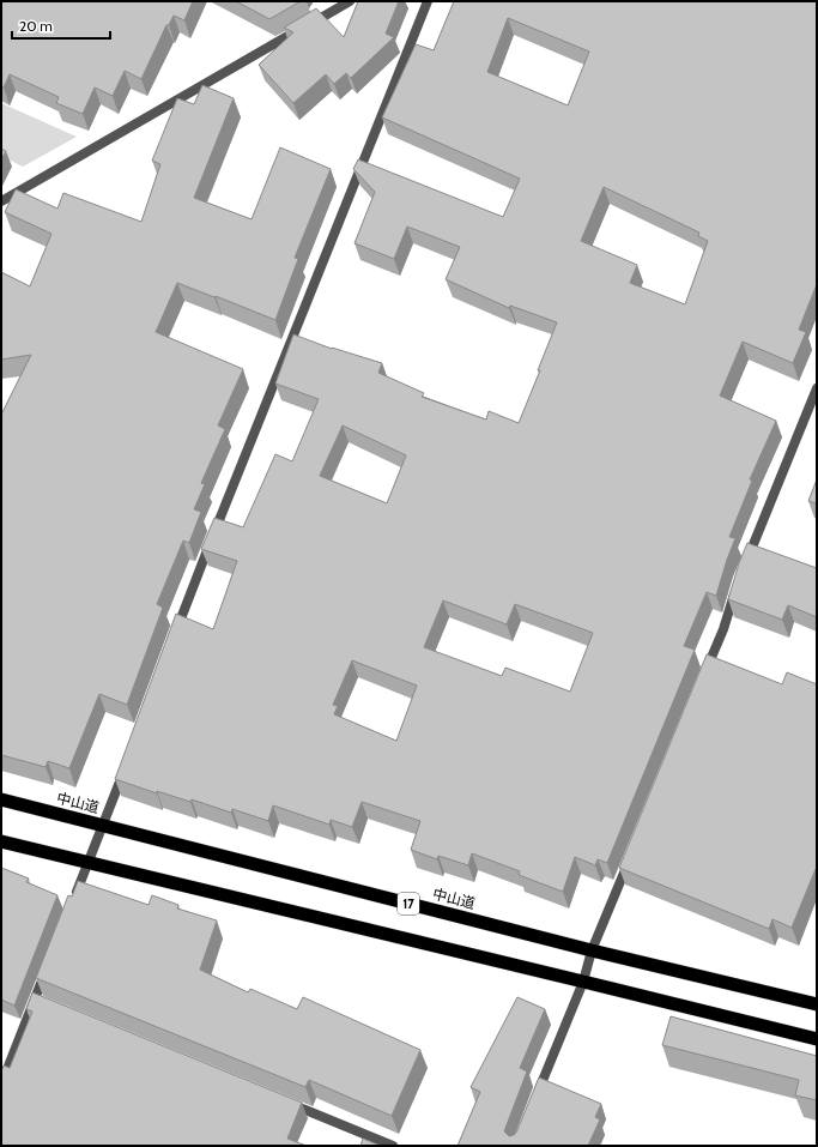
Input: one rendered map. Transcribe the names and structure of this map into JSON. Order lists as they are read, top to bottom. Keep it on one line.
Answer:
{"streets":{"highway":["中山道","17"]},"scale_bar":"20 m"}
